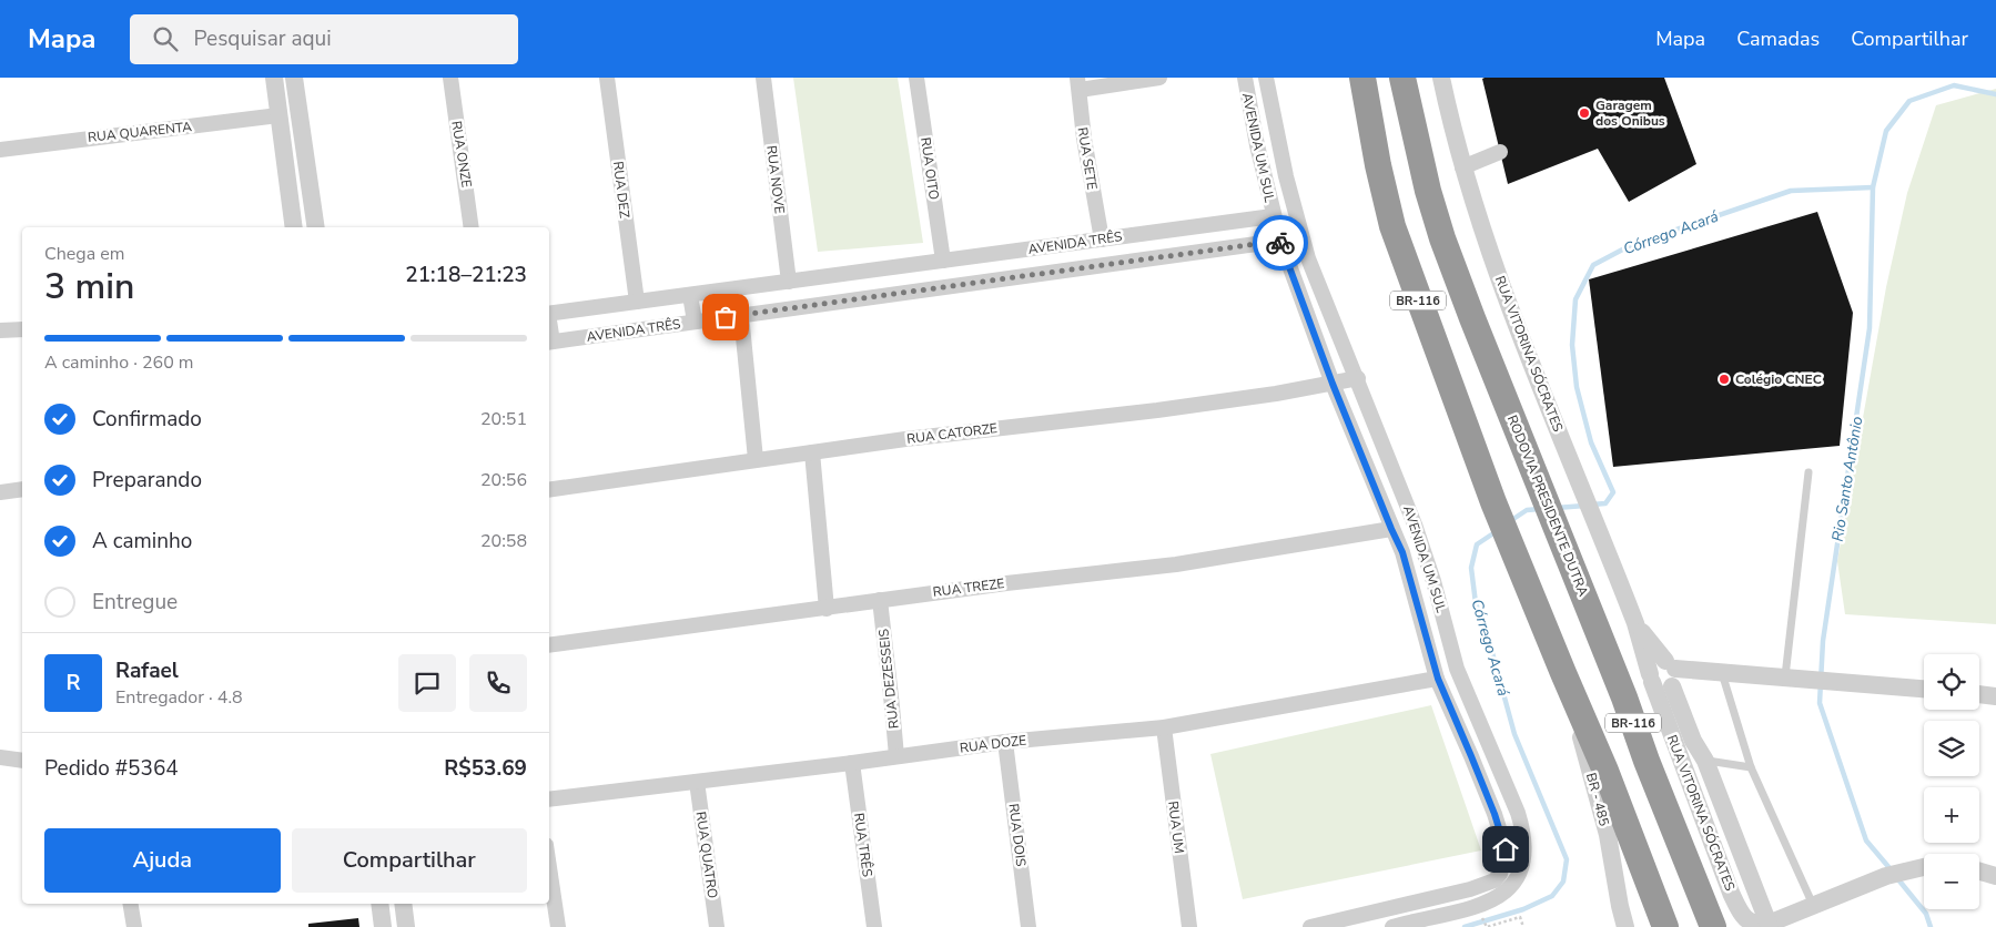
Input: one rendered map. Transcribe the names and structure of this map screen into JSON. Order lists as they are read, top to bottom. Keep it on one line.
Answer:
{"streets":{"highway":["BR-116","RODOVIA PRESIDENTE DUTRA"],"street":["RUA QUARENTA","AVENIDA UM SUL","RUA ONZE","RUA SETE","RUA OITO","RUA NOVE","RUA DEZ","AVENIDA TRÊS","RUA VITORINA SÓCRATES","RUA CATORZE","RUA TREZE","RUA DEZESSEIS","RUA DOZE","BR - 485","RUA UM","RUA DOIS","RUA TRÊS","RUA QUATRO"]},"crossings":[["AVENIDA UM SUL","AVENIDA TRÊS"],["AVENIDA UM SUL","RUA CATORZE"],["AVENIDA UM SUL","RUA TREZE"],["AVENIDA UM SUL","RUA DOZE"],["RUA SETE","AVENIDA TRÊS"],["RUA OITO","AVENIDA TRÊS"],["RUA NOVE","AVENIDA TRÊS"],["RUA DEZ","AVENIDA TRÊS"],["BR-116","BR - 485"],["RUA TREZE","RUA DEZESSEIS"],["RUA DEZESSEIS","RUA DOZE"],["RUA DOZE","RUA UM"],["RUA DOZE","RUA DOIS"],["RUA DOZE","RUA TRÊS"],["RUA DOZE","RUA QUATRO"]],"water":["Córrego Acará","Rio Santo Antônio"],"places":["Garagem dos Onibus","Colégio CNEC"],"page":{"header":"Mapa","search":"Pesquisar aqui","nav":["Mapa","Camadas","Compartilhar"],"heading":["3 min","Chega em","21:18–21:23"],"panel":["Rafael","Entregador · 4.8","Pedido #5364","R$53.69"],"bar":"A caminho · 260 m","list":[["Confirmado","20:51"],["Preparando","20:56"],["A caminho","20:58"],"Entregue"],"map_buttons":["+","−"],"round":"R","buttons":["Ajuda","Compartilhar"]}}
